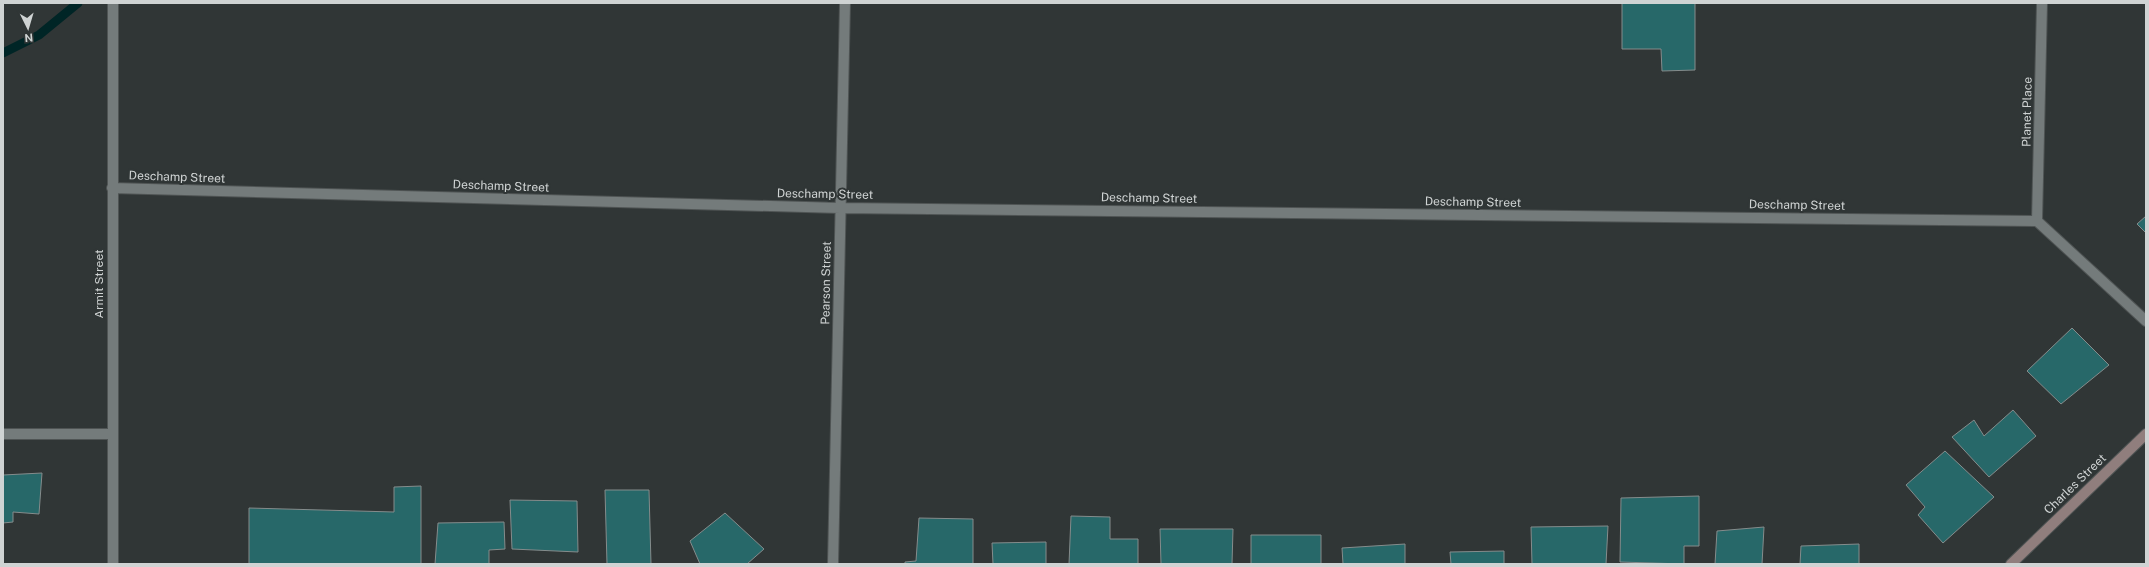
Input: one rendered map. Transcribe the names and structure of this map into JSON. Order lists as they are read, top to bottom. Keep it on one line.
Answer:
{"streets":{"street":["Planet Place","Deschamp Street","Pearson Street","Armit Street","Charles Street"]},"crossings":[["Planet Place","Deschamp Street"],["Deschamp Street","Pearson Street"],["Deschamp Street","Armit Street"]],"north":"bottom"}
